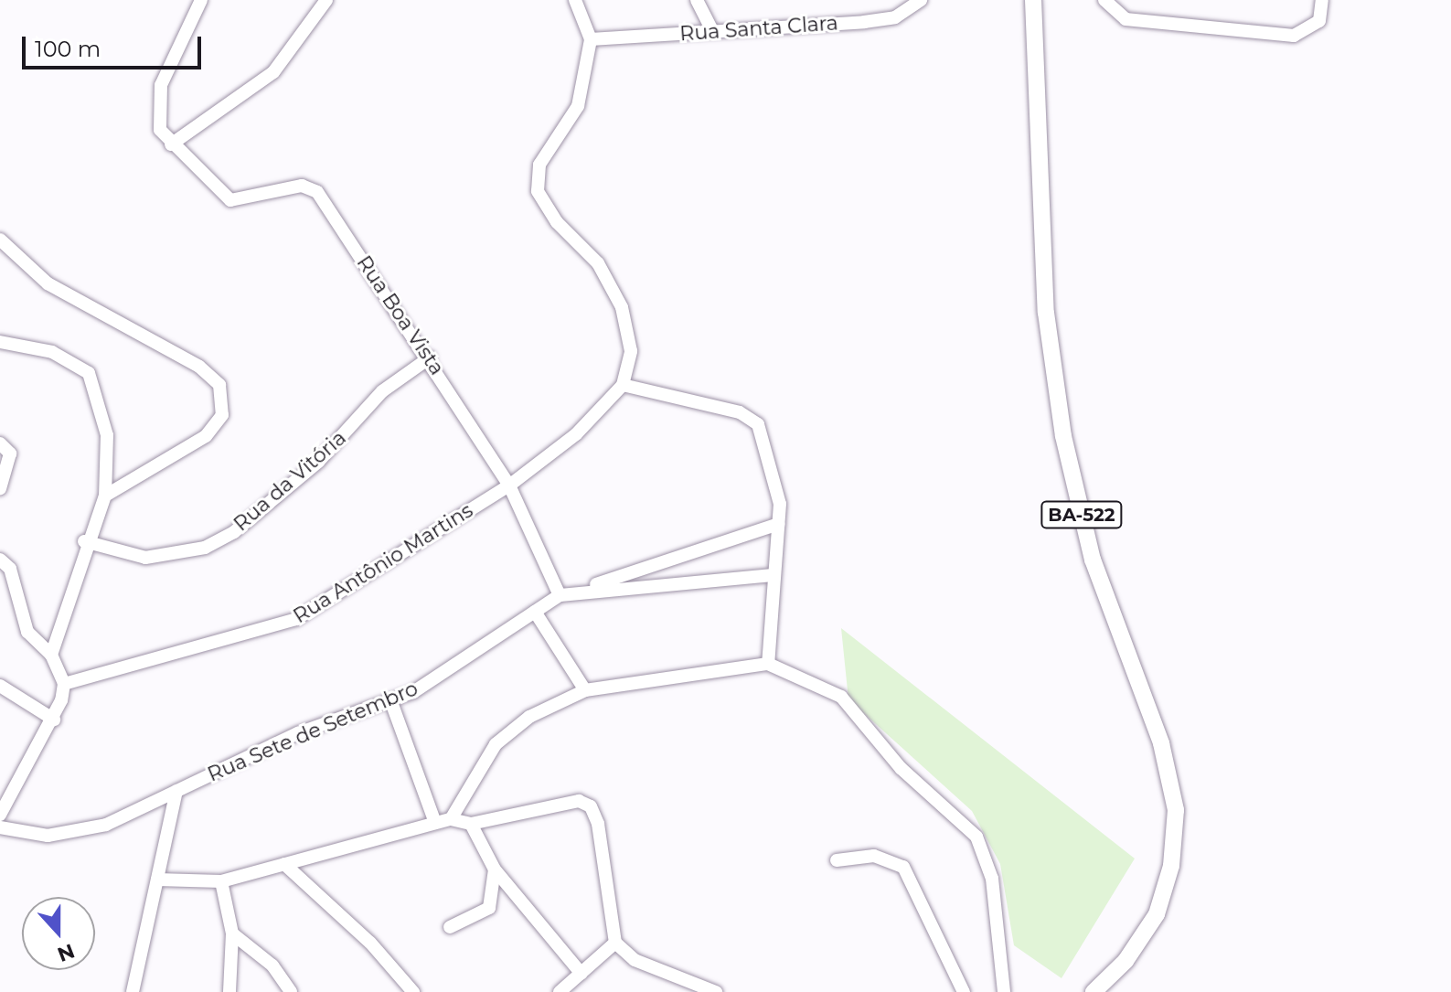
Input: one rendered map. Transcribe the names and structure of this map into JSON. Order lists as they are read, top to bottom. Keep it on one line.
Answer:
{"streets":{"main road":["BA-522"],"street":["Rua Santa Clara","Rua Boa Vista","Rua da Vitória","Rua Antônio Martins","Rua Sete de Setembro"]},"crossings":[["Rua Boa Vista","Rua da Vitória"],["Rua Boa Vista","Rua Antônio Martins"],["Rua Boa Vista","Rua Sete de Setembro"]],"scale_bar":"100 m","north":"bottom"}
